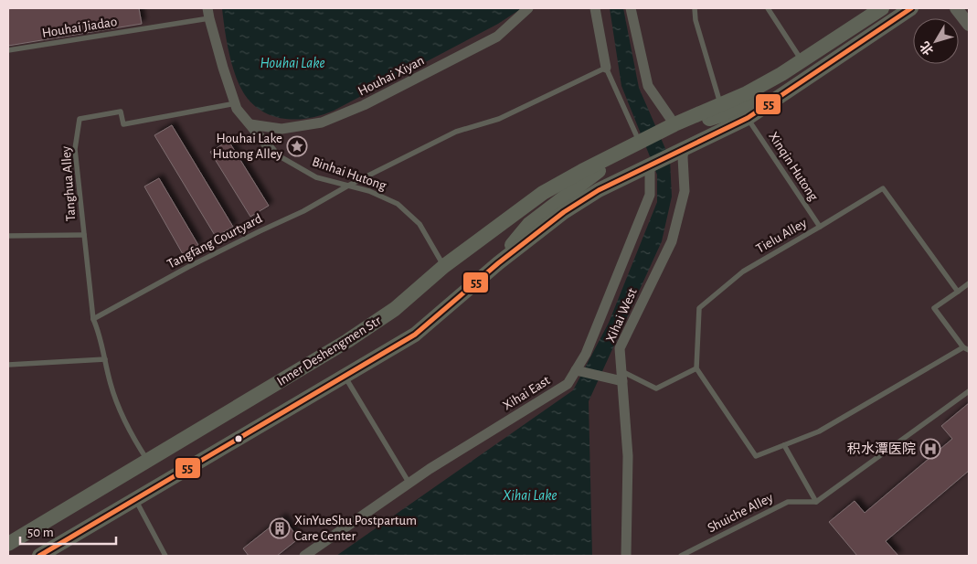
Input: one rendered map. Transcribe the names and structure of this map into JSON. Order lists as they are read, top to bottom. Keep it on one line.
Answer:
{"streets":{"main road":["Inner Deshengmen Str"],"street":["Houhai Xiyan","Xihai West","Xihai East"],"lane":["Houhai Jiadao","Xinqin Hutong","Binhai Hutong","Tanghua Alley","Tielu Alley","Tangfang Courtyard","Shuiche Alley"]},"crossings":[["Xinqin Hutong","Tielu Alley"],["Binhai Hutong","Tangfang Courtyard"],["Binhai Hutong","Inner Deshengmen Str"],["Tanghua Alley","Tangfang Courtyard"],["Tanghua Alley","Inner Deshengmen Str"]],"water":["Houhai Lake","Xihai Lake"],"places":{"place":["Houhai Lake Hutong Alley"],"hospital":["积水潭医院"],"building":["XinYueShu Postpartum Care Center"]},"lines":["transit line 55"],"scale_bar":"50 m","north":"bottom left"}
